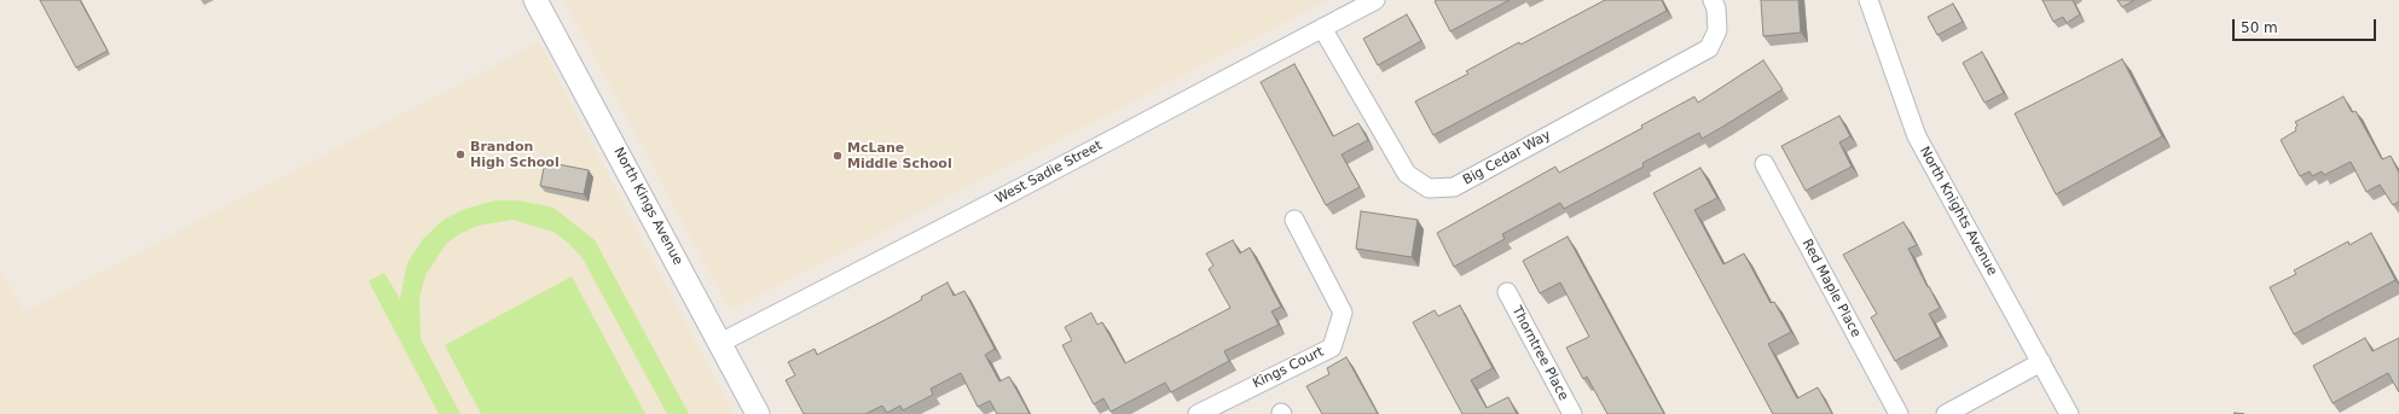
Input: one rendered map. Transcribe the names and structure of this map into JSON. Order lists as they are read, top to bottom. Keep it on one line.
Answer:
{"streets":{"street":["Big Cedar Way","West Sadie Street","North Kings Avenue","North Knights Avenue","Red Maple Place","Thorntree Place","Kings Court"]},"crossings":[["Big Cedar Way","West Sadie Street"],["West Sadie Street","North Kings Avenue"]],"places":["Brandon High School","McLane Middle School"],"scale_bar":"50 m"}
